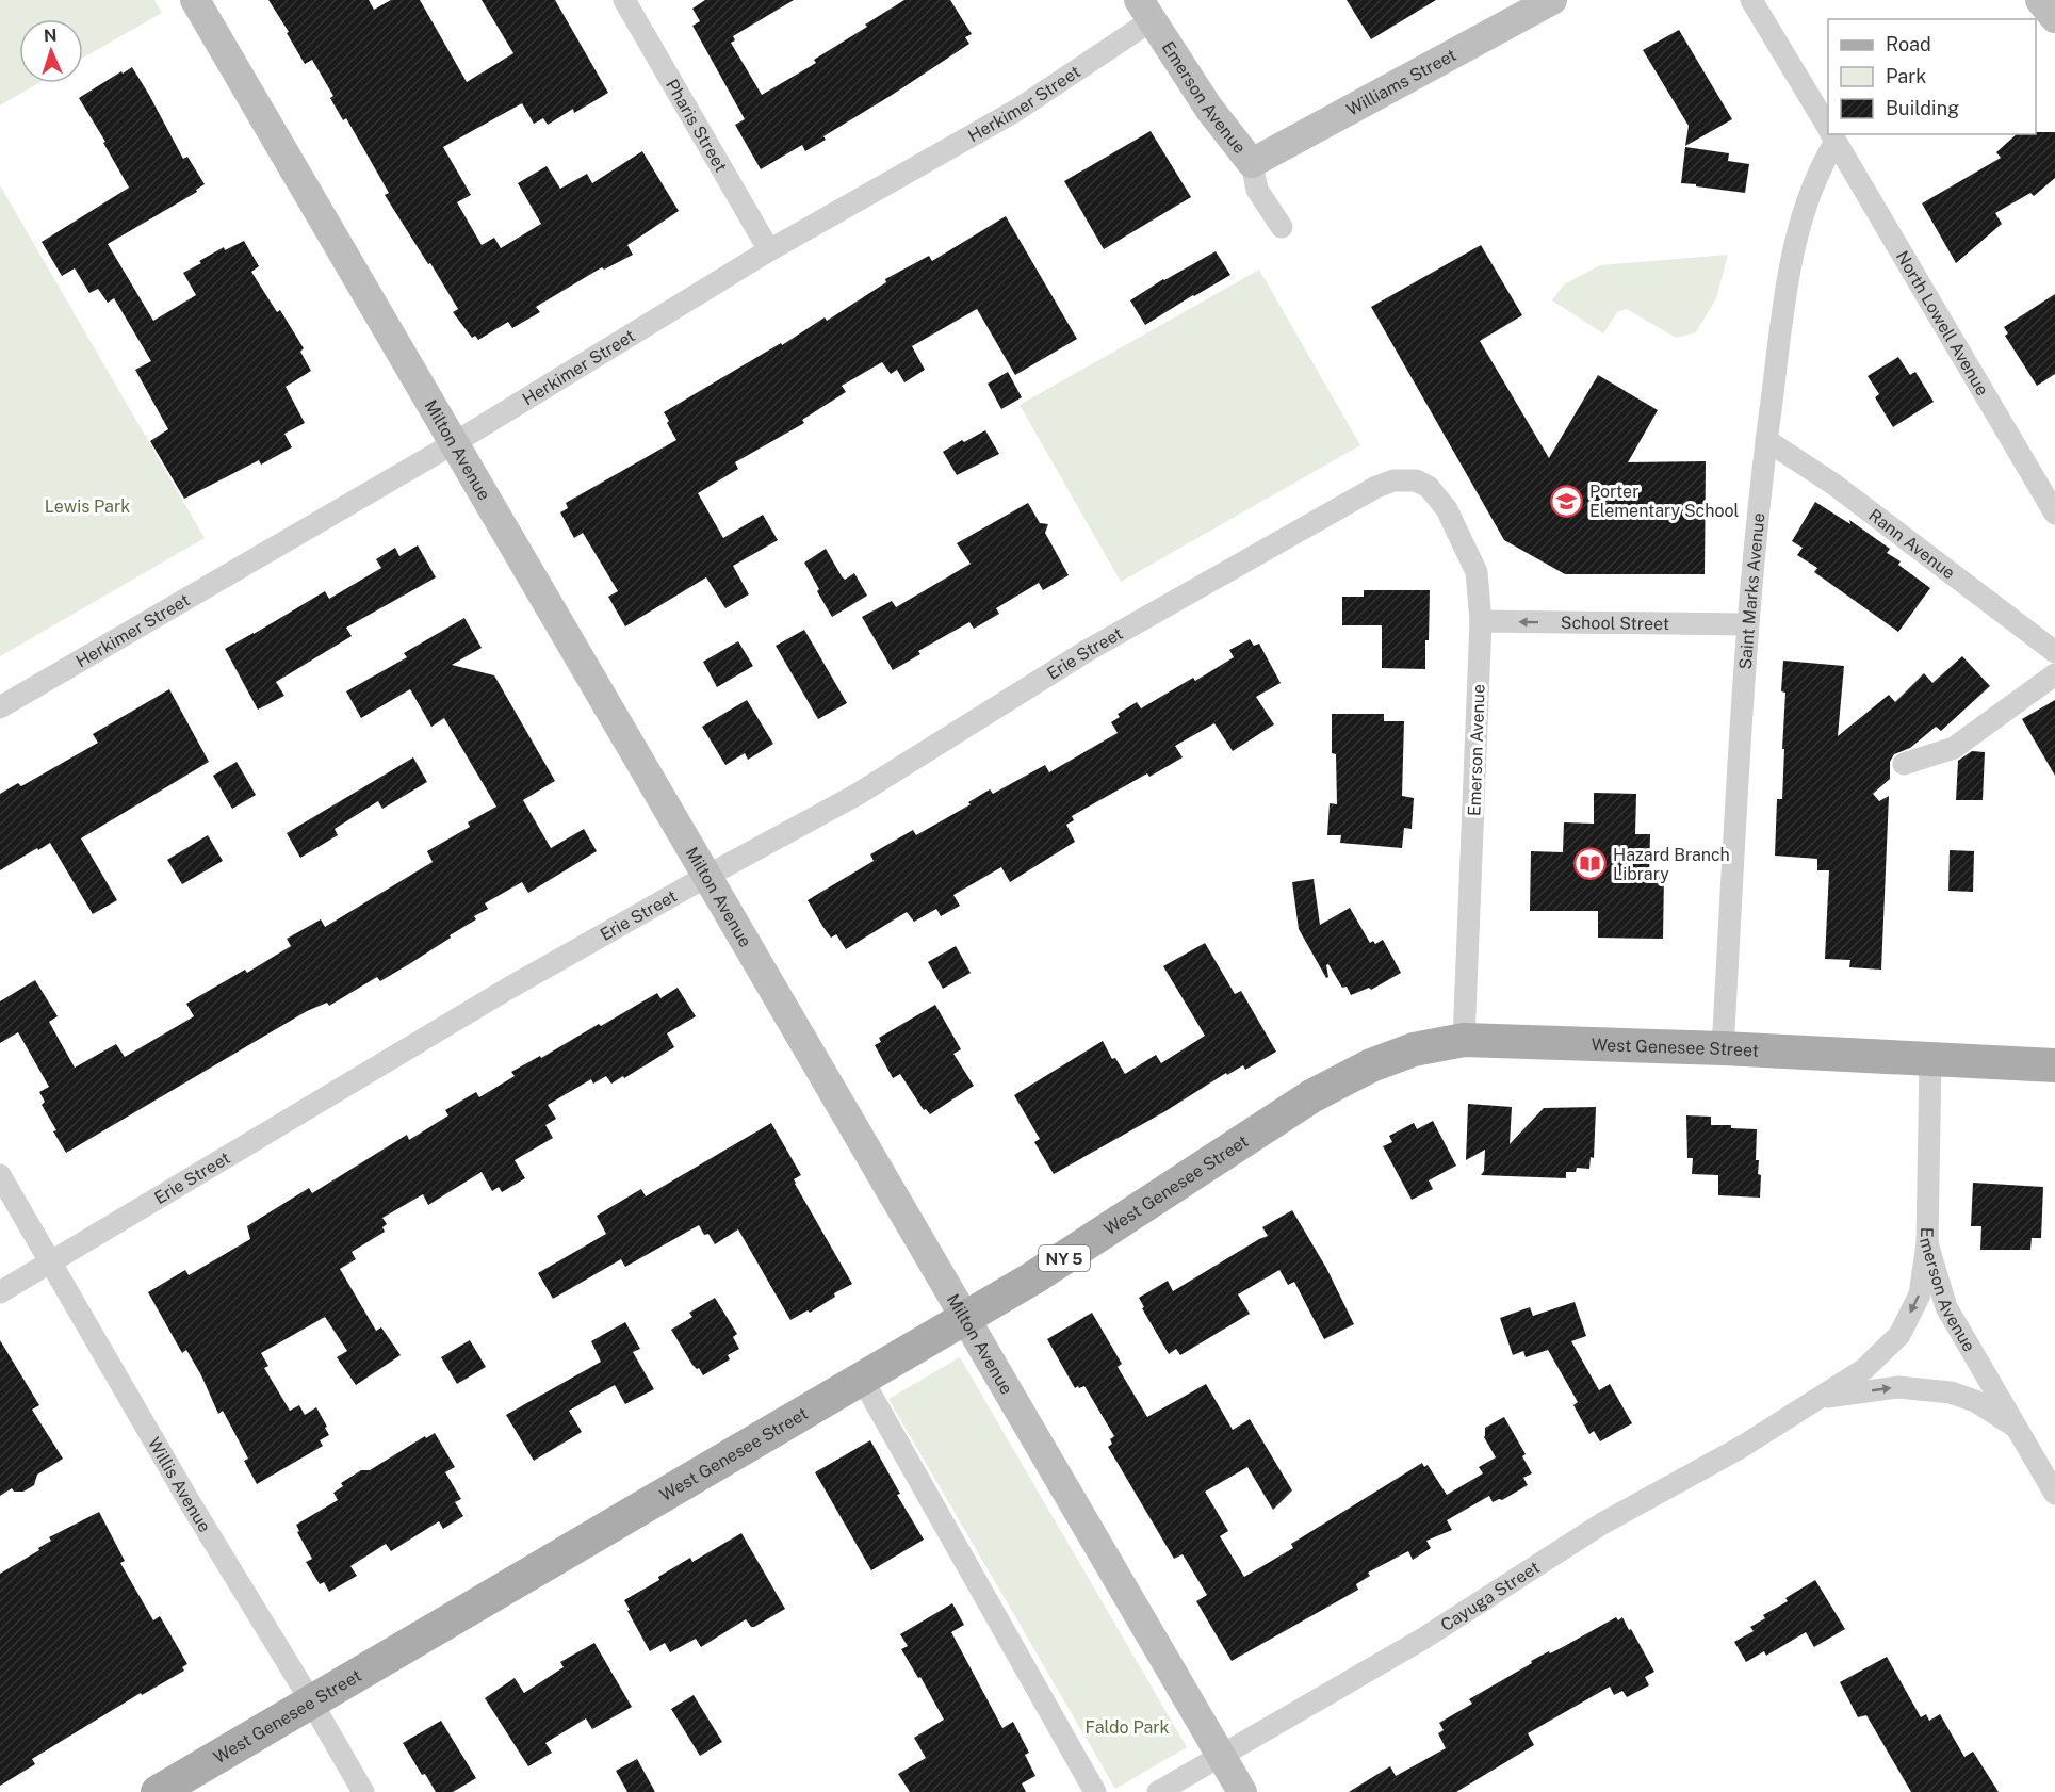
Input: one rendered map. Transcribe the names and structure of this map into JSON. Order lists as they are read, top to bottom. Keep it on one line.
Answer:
{"streets":{"main road":["West Genesee Street","NY 5"],"street":["Williams Street","Emerson Avenue","Herkimer Street","Pharis Street","North Lowell Avenue","Milton Avenue","Rann Avenue","Saint Marks Avenue","School Street","Erie Street","Willis Avenue","Cayuga Street"]},"crossings":[["Williams Street","Emerson Avenue"],["Emerson Avenue","Herkimer Street"],["Emerson Avenue","School Street"],["Emerson Avenue","Erie Street"],["Emerson Avenue","West Genesee Street"],["Emerson Avenue","Cayuga Street"],["Herkimer Street","Pharis Street"],["Herkimer Street","Milton Avenue"],["North Lowell Avenue","Saint Marks Avenue"],["Milton Avenue","Erie Street"],["Milton Avenue","West Genesee Street"],["Milton Avenue","Cayuga Street"],["Rann Avenue","Saint Marks Avenue"],["Saint Marks Avenue","School Street"],["Saint Marks Avenue","West Genesee Street"],["Erie Street","Willis Avenue"],["West Genesee Street","Willis Avenue"]],"one_way":["School Street"],"parks":["Lewis Park","Faldo Park"],"places":{"school or university":["Porter Elementary School"],"library":["Hazard Branch Library"]},"legend":["Road","Park","Building"],"north":"top"}
